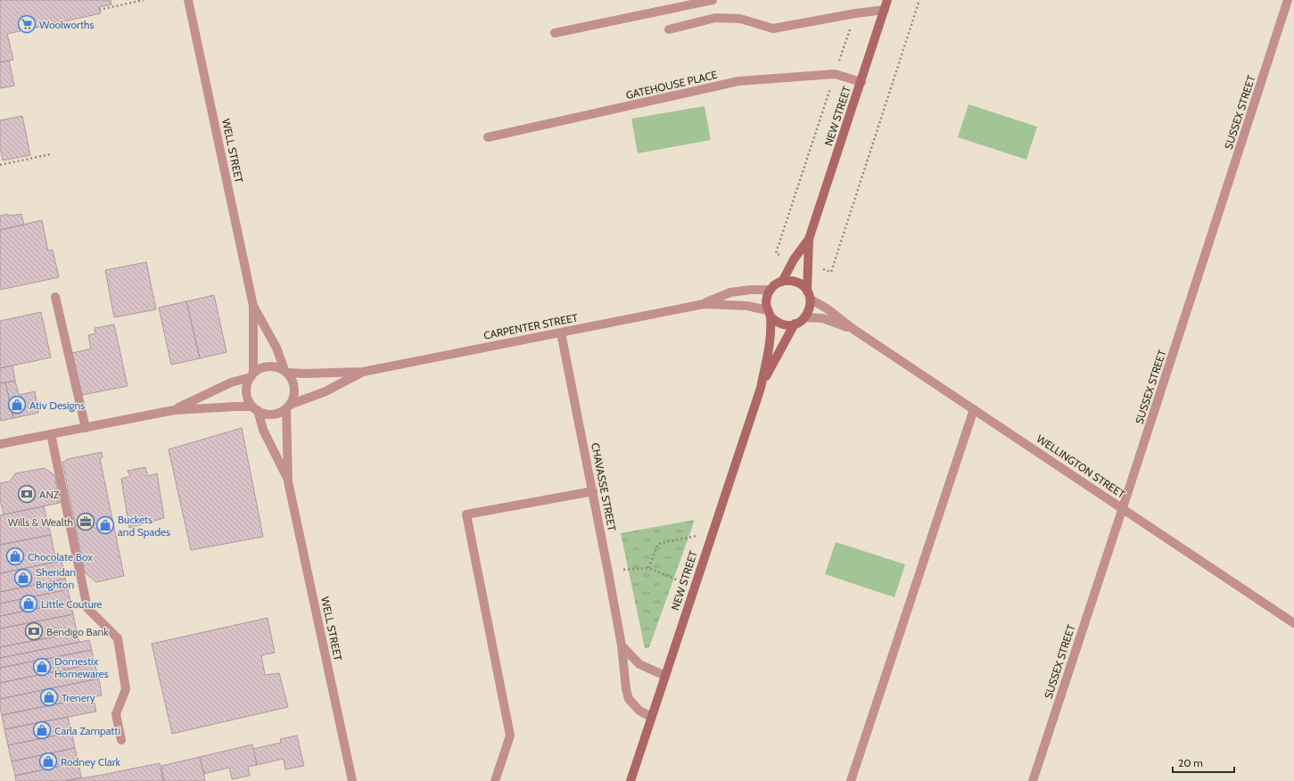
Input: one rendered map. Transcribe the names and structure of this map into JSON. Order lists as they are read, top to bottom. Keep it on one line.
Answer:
{"streets":{"main road":["NEW STREET"],"street":["GATEHOUSE PLACE","SUSSEX STREET","WELL STREET","CARPENTER STREET","WELLINGTON STREET","CHAVASSE STREET"]},"crossings":[["GATEHOUSE PLACE","NEW STREET"],["SUSSEX STREET","WELLINGTON STREET"],["NEW STREET","CARPENTER STREET"],["NEW STREET","WELLINGTON STREET"],["NEW STREET","CHAVASSE STREET"],["WELL STREET","CARPENTER STREET"],["CARPENTER STREET","WELLINGTON STREET"],["CARPENTER STREET","CHAVASSE STREET"]],"places":{"supermarket":["Woolworths"],"shop":["Ativ Designs","Buckets and Spades","Chocolate Box","Sheridan Brighton","Little Couture","Domestix Homewares","Trenery","Carla Zampatti","Rodney Clark"],"bank":["ANZ","Bendigo Bank"],"office":["Wills & Wealth"]},"scale_bar":"20 m"}
